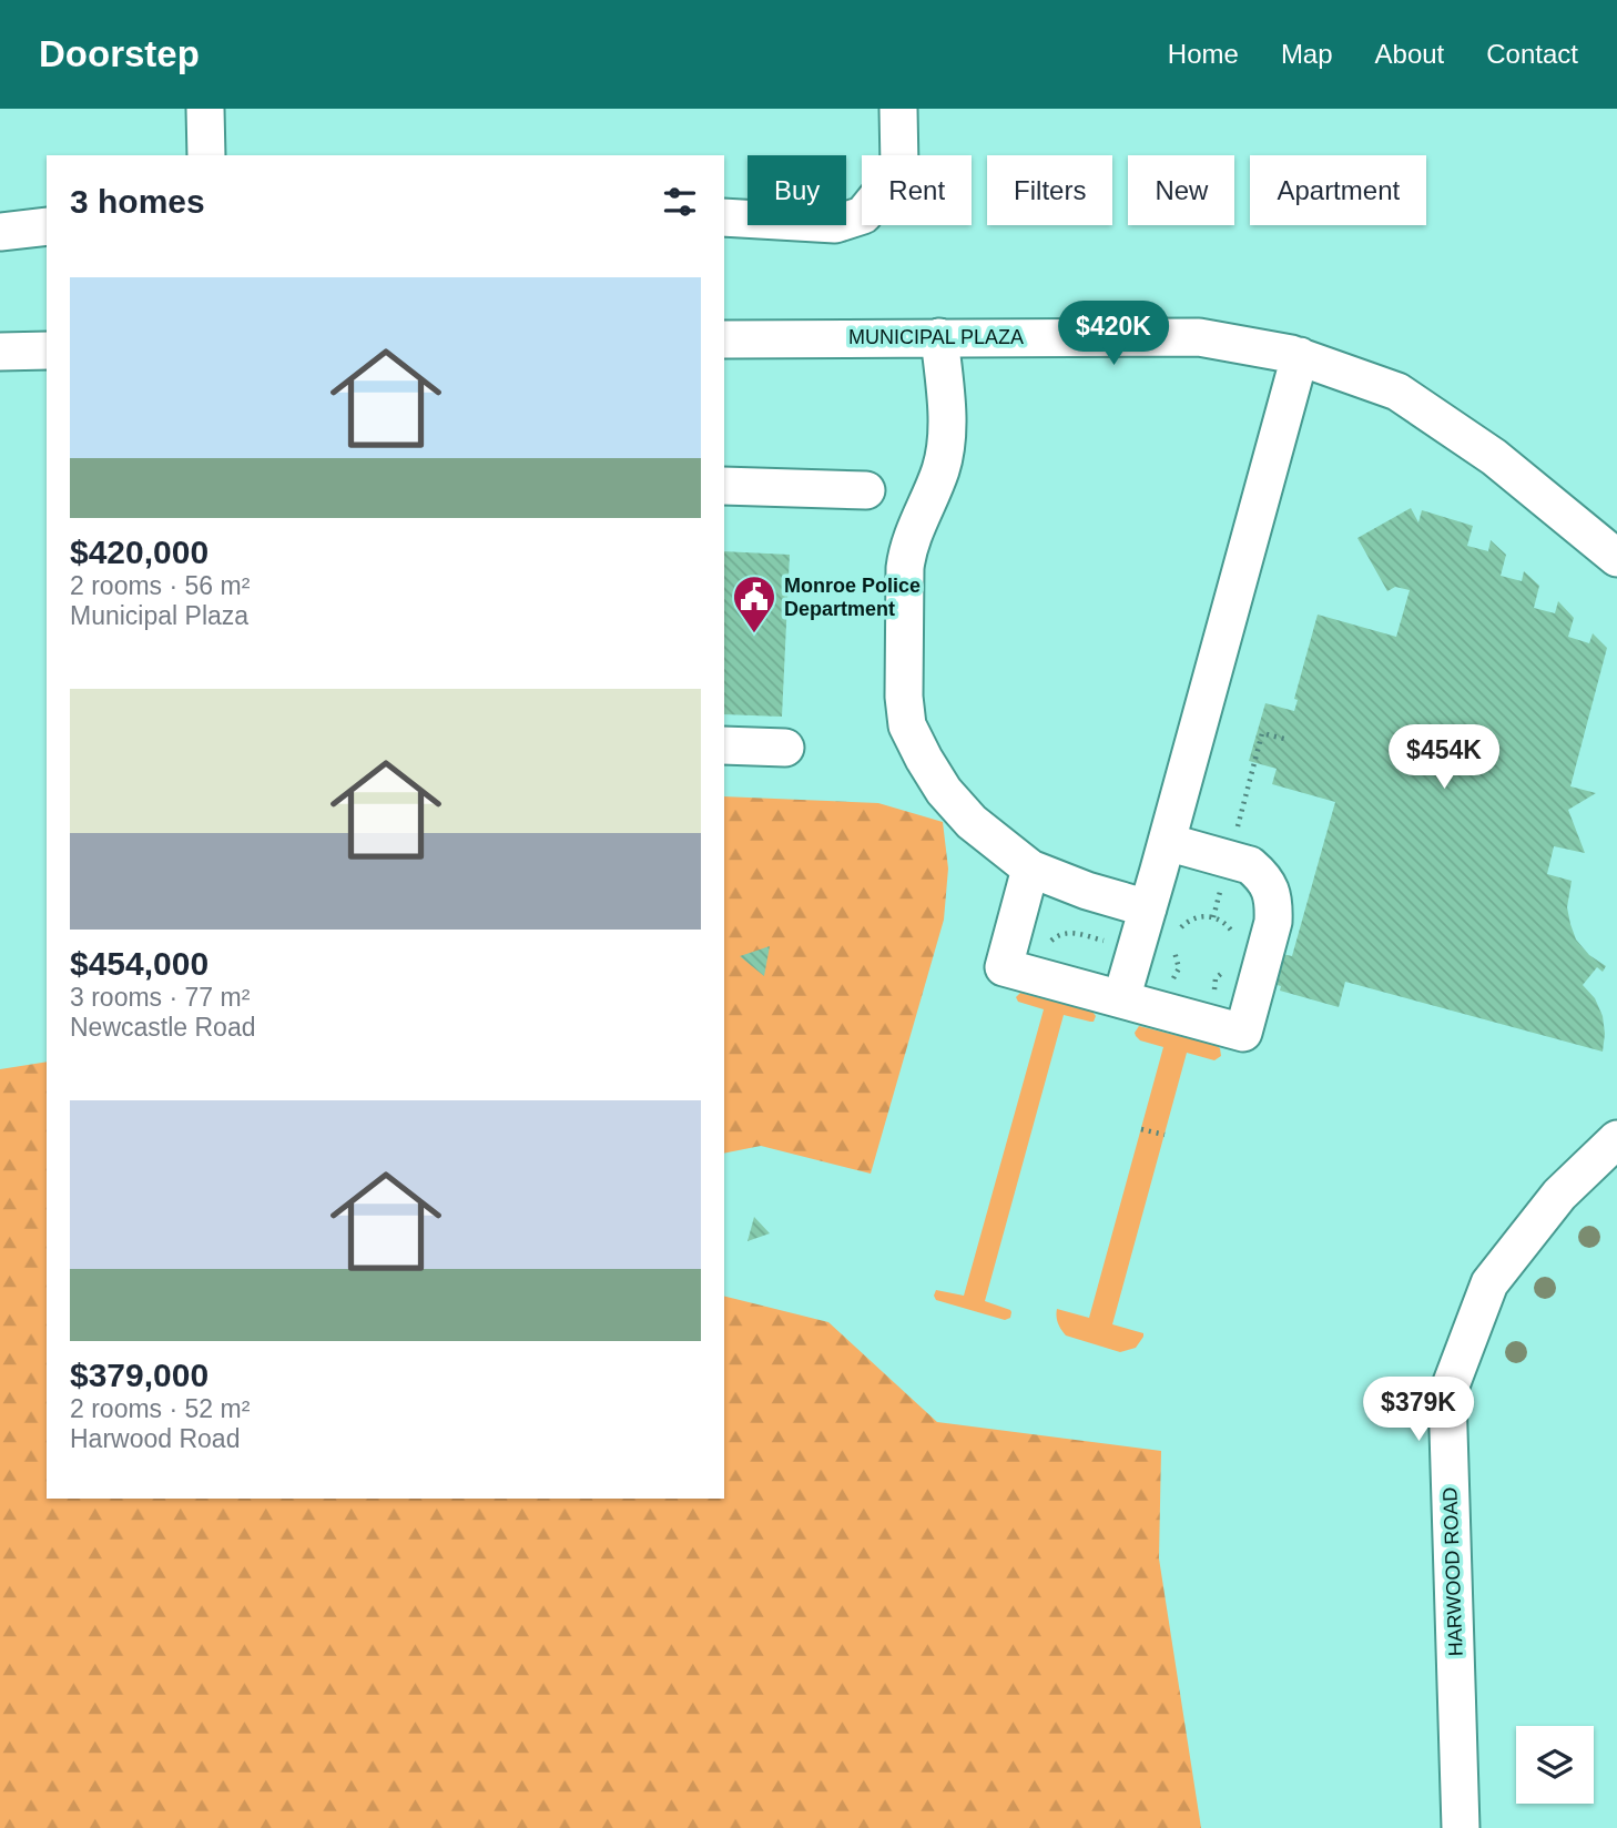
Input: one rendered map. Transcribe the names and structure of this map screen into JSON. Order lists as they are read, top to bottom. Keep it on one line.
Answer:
{"streets":{"street":["MUNICIPAL PLAZA","HARWOOD ROAD"]},"places":{"public building":["Monroe Police Department"]},"page":{"header":"Doorstep","nav":["Home","Map","About","Contact"],"chip":["Buy","Rent","Filters","New","Apartment"],"heading":"3 homes","list":[{"name":"$420,000","note":"2 rooms · 56 m² · Municipal Plaza"},{"name":"$454,000","note":"3 rooms · 77 m² · Newcastle Road"},{"name":"$379,000","note":"2 rooms · 52 m² · Harwood Road"}],"price":["$420K","$454K","$379K"]}}
